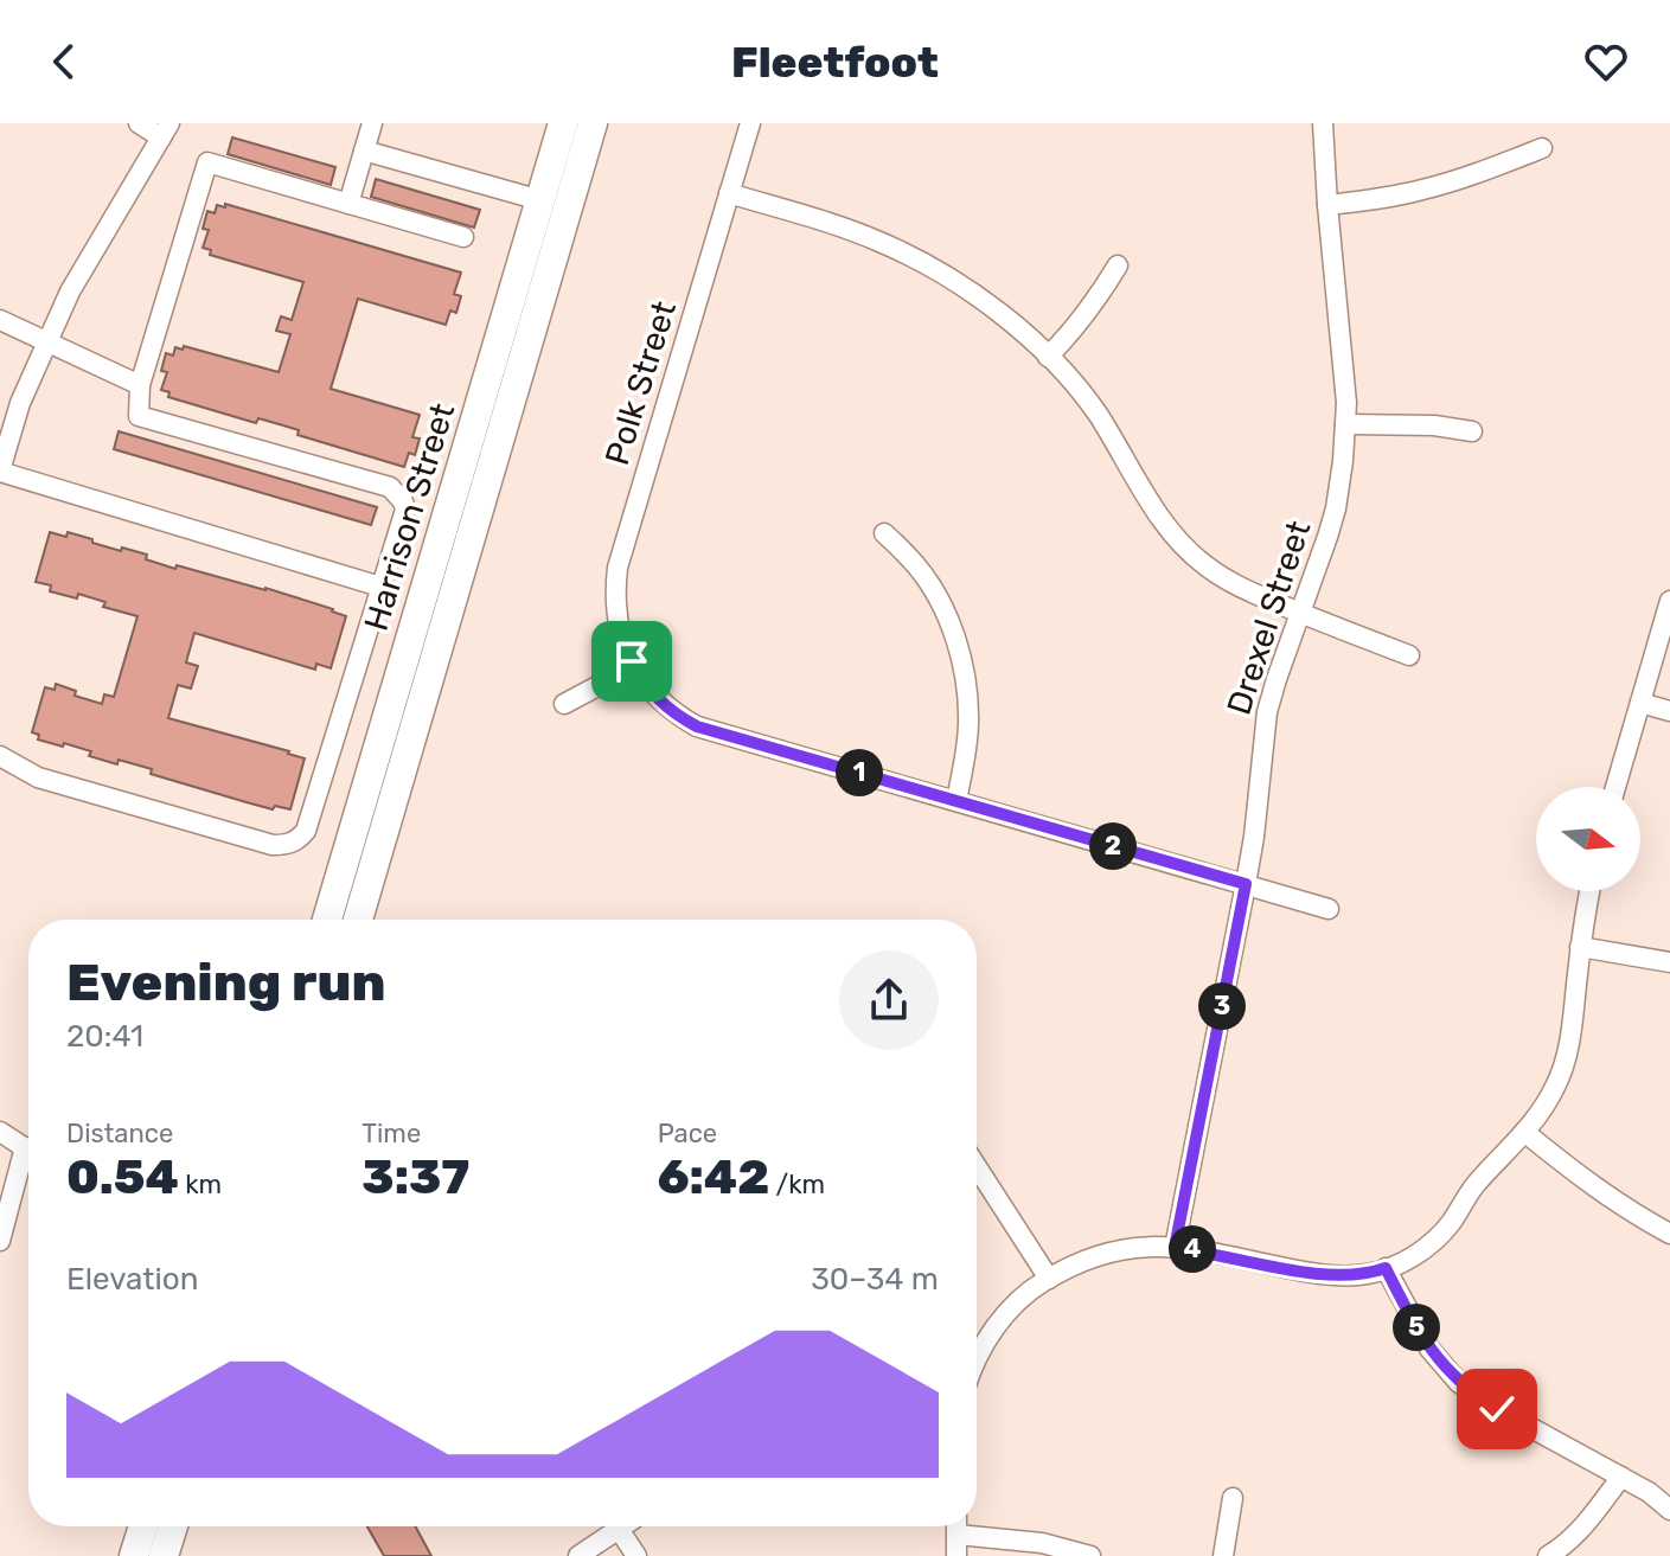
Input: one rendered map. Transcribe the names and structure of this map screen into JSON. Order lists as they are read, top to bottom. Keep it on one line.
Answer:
{"streets":{"main road":["Harrison Street"],"street":["Polk Street","Drexel Street"]},"crossings":[["Polk Street","Drexel Street"]],"north":"right","page":{"header":"Fleetfoot","pins":["1","2","3","4","5"],"heading":["Evening run","20:41"],"stats":[["Distance","0.54 km"],["Time","3:37"],["Pace","6:42 /km"]],"chart":["Elevation","30–34 m"]}}
